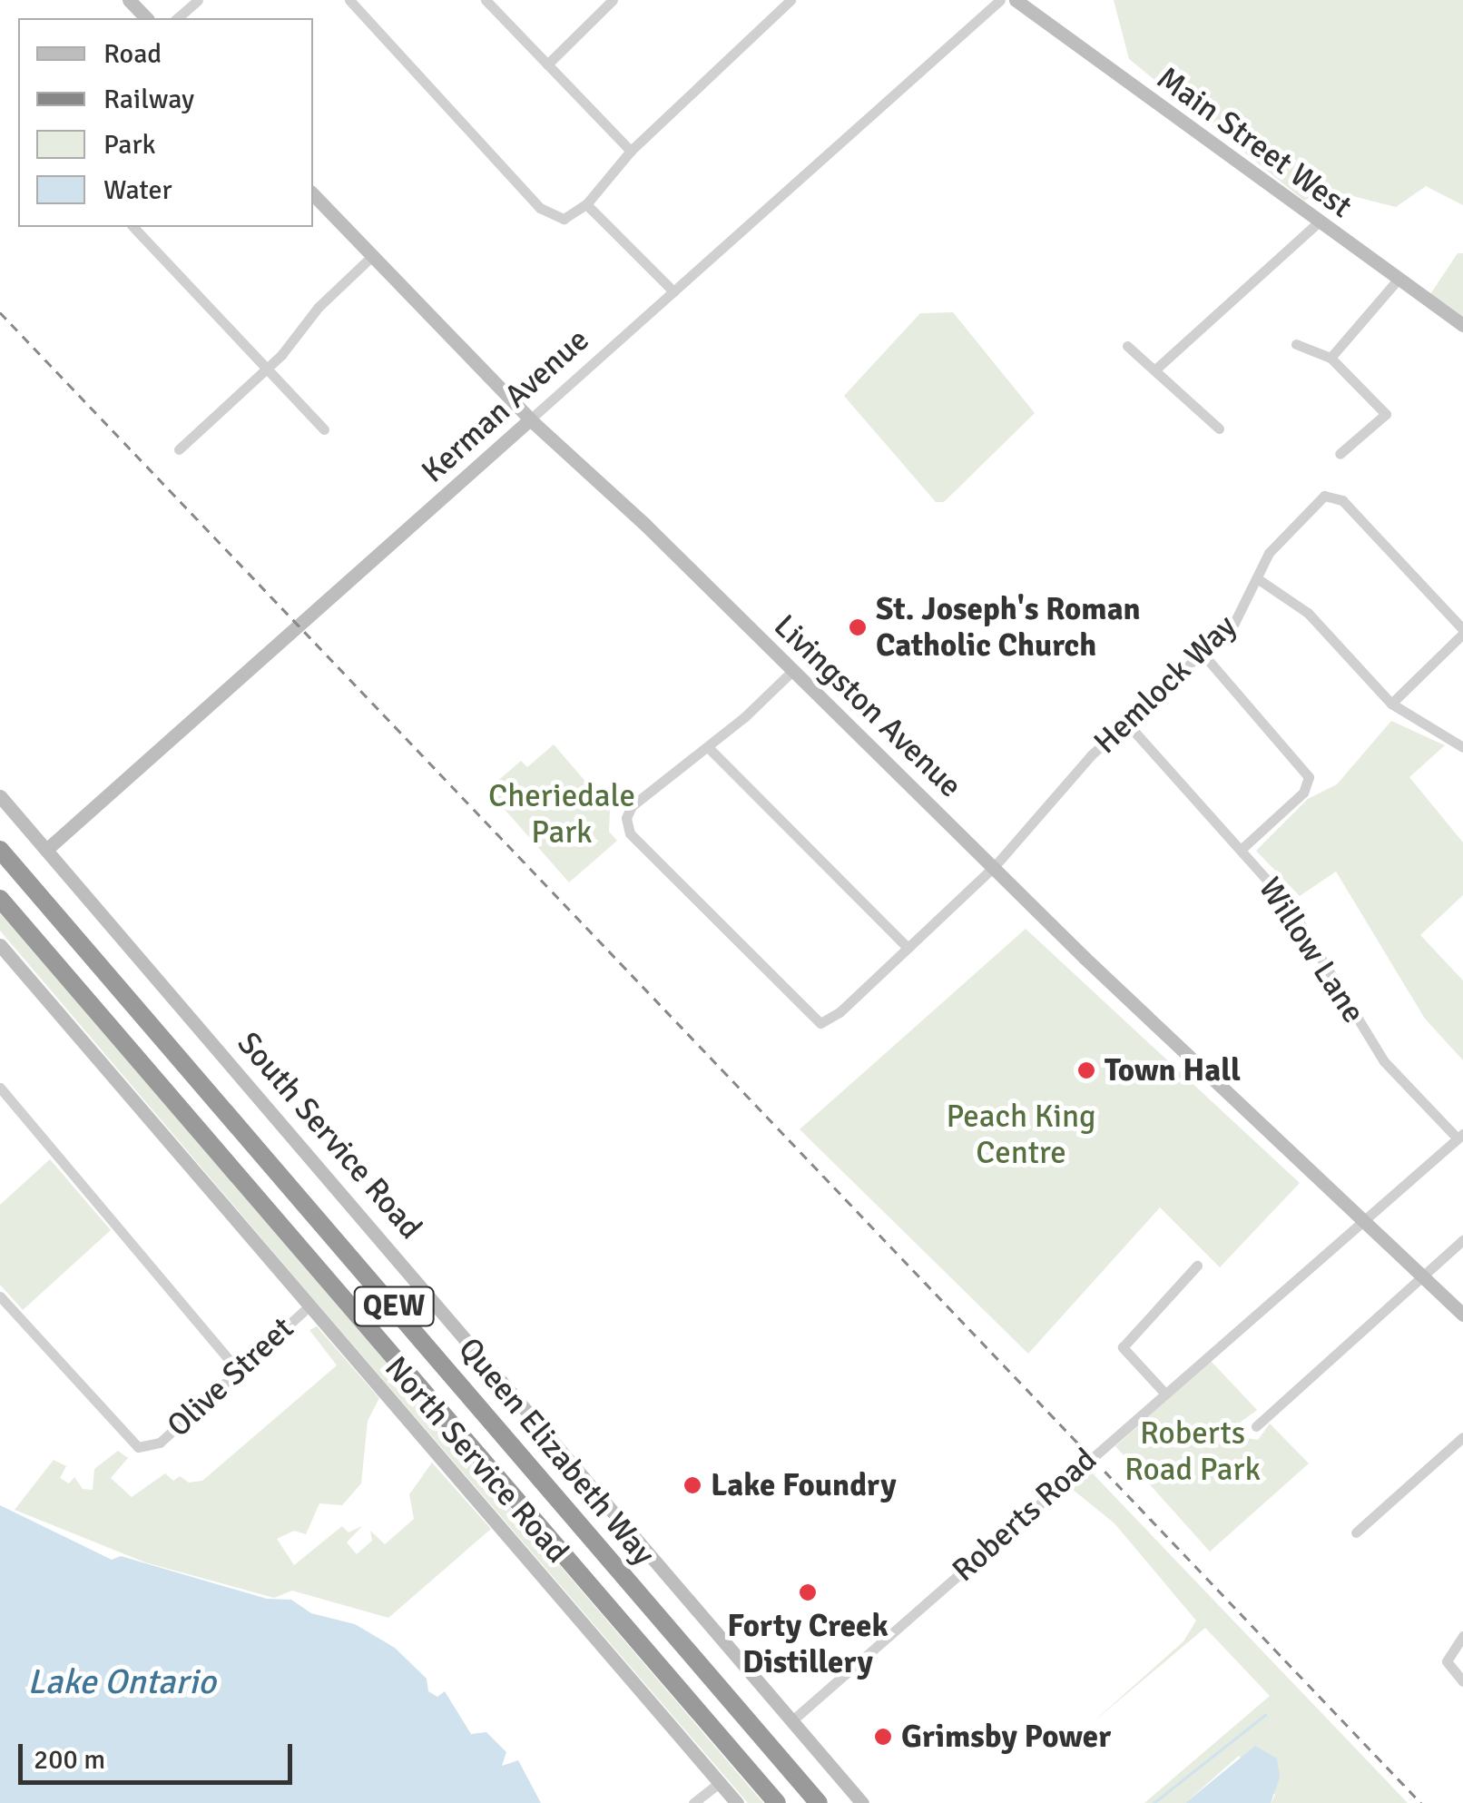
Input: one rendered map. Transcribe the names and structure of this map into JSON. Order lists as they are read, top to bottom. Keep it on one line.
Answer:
{"streets":{"highway":["QEW","Queen Elizabeth Way"],"street":["Main Street West","Kerman Avenue","Hemlock Way","Livingston Avenue","Willow Lane","South Service Road","Olive Street","North Service Road","Roberts Road"]},"crossings":[["Kerman Avenue","Livingston Avenue"],["Kerman Avenue","South Service Road"],["Hemlock Way","Livingston Avenue"],["Hemlock Way","Willow Lane"],["Livingston Avenue","Roberts Road"],["Willow Lane","Roberts Road"],["South Service Road","Roberts Road"],["Olive Street","North Service Road"]],"water":["Lake Ontario"],"parks":["Cheriedale Park","Peach King Centre","Roberts Road Park"],"places":["St. Joseph's Roman Catholic Church","Town Hall","Lake Foundry","Forty Creek Distillery","Grimsby Power"],"legend":["Road","Railway","Park","Water"],"scale_bar":"200 m"}
